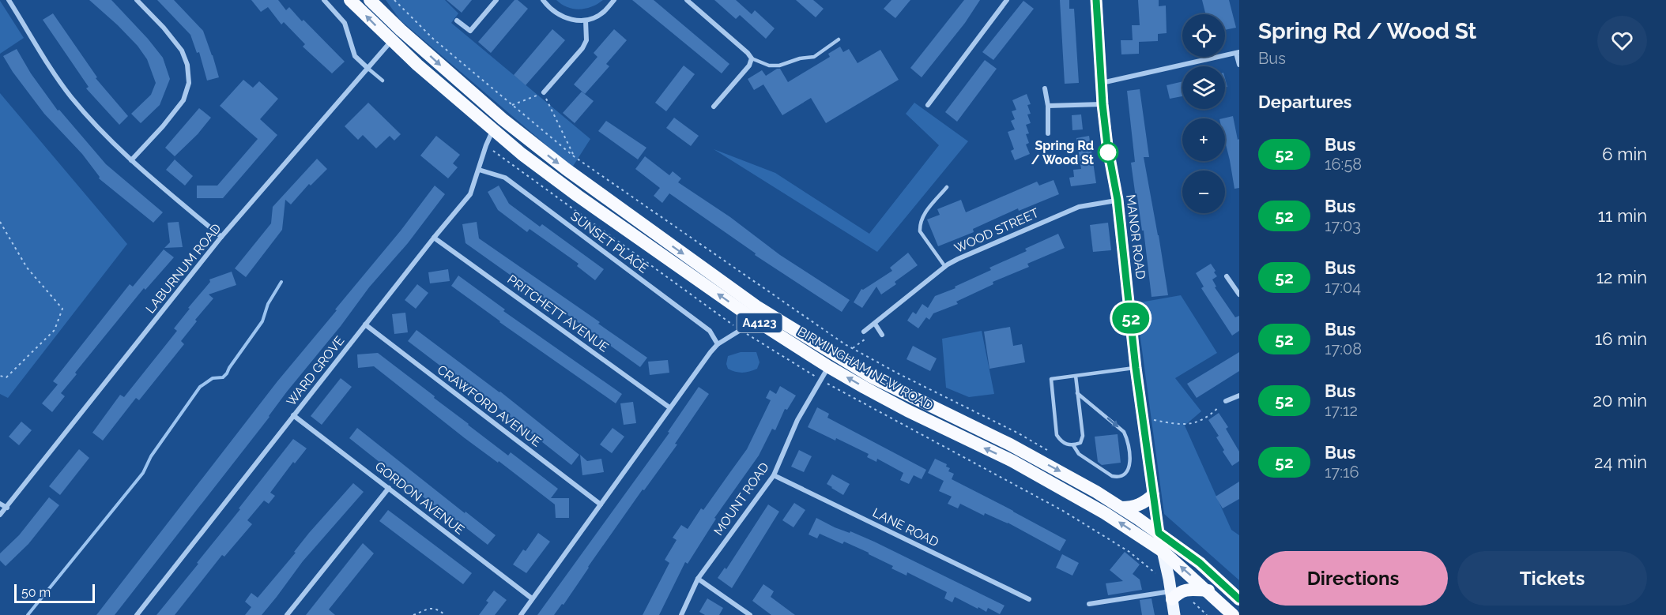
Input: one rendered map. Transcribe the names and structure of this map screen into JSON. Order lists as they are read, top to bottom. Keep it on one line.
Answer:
{"streets":{"highway":["A4123","BIRMINGHAM NEW ROAD"],"main road":["MANOR ROAD"],"street":["WOOD STREET","SUNSET PLACE","LABURNUM ROAD","PRITCHETT AVENUE","WARD GROVE","CRAWFORD AVENUE","GORDON AVENUE","MOUNT ROAD","LANE ROAD"]},"crossings":[["WOOD STREET","MANOR ROAD"],["MANOR ROAD","BIRMINGHAM NEW ROAD"],["SUNSET PLACE","WARD GROVE"],["LABURNUM ROAD","BIRMINGHAM NEW ROAD"],["PRITCHETT AVENUE","WARD GROVE"],["BIRMINGHAM NEW ROAD","WARD GROVE"],["BIRMINGHAM NEW ROAD","MOUNT ROAD"],["WARD GROVE","CRAWFORD AVENUE"],["WARD GROVE","GORDON AVENUE"],["MOUNT ROAD","LANE ROAD"]],"places":["Spring Rd / Wood St"],"lines":["bus line 52"],"scale_bar":"50 m","page":{"on_map":"52","heading":[["Spring Rd / Wood St","Bus"],"Departures"],"map_buttons":["+","−"],"list":[{"mark":"52","name":"Bus","note":"16:58","value":"6 min"},{"mark":"52","name":"Bus","note":"17:03","value":"11 min"},{"mark":"52","name":"Bus","note":"17:04","value":"12 min"},{"mark":"52","name":"Bus","note":"17:08","value":"16 min"},{"mark":"52","name":"Bus","note":"17:12","value":"20 min"},{"mark":"52","name":"Bus","note":"17:16","value":"24 min"}],"buttons":["Directions","Tickets"],"scale":"50 m"}}
